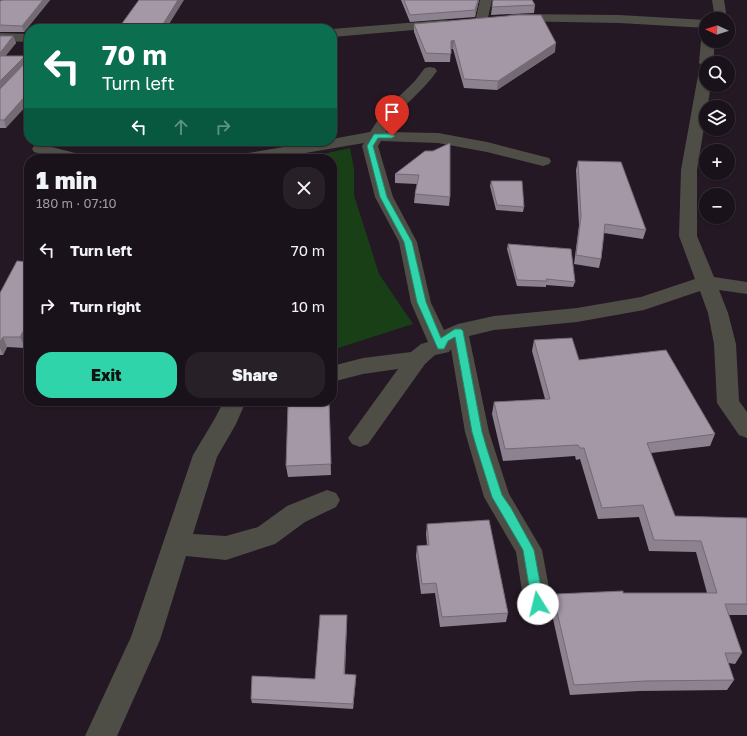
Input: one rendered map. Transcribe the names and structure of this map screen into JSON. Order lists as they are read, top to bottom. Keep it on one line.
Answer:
{"north":"left","page":{"map_buttons":["+","−"],"turn":["70 m","Turn left"],"heading":["1 min","180 m · 07:10"],"list":[{"name":"Turn left","value":"70 m"},{"name":"Turn right","value":"10 m"}],"buttons":["Exit","Share"]}}
